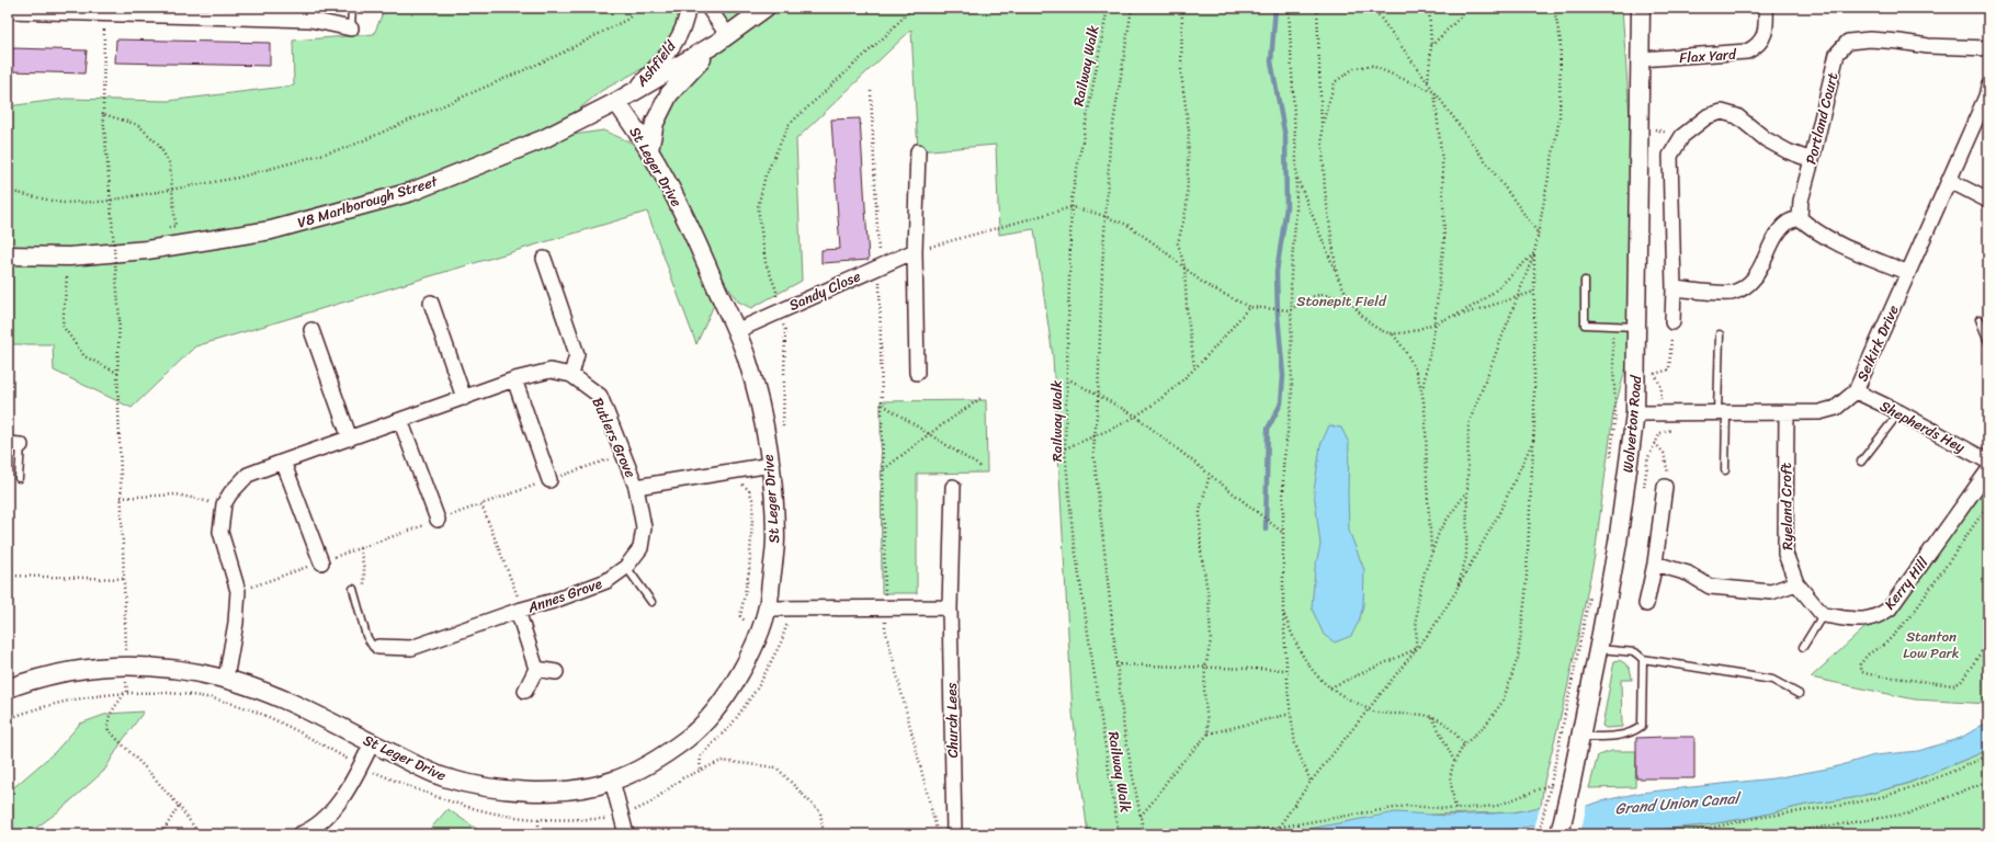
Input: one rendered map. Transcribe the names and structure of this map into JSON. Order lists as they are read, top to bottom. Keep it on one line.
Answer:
{"streets":{"street":["Flax Yard","Ashfield","Portland Court","St Leger Drive","V8 Marlborough Street","Sandy Close","Selkirk Drive","Wolverton Road","Shepherds Hey","Butlers Grove","Ryeland Croft","Kerry Hill","Annes Grove","Church Lees"],"path":["Railway Walk"]},"crossings":[["Flax Yard","Wolverton Road"],["Ashfield","V8 Marlborough Street"],["St Leger Drive","V8 Marlborough Street"],["St Leger Drive","Sandy Close"],["St Leger Drive","Butlers Grove"],["Selkirk Drive","Wolverton Road"],["Selkirk Drive","Shepherds Hey"],["Selkirk Drive","Ryeland Croft"],["Butlers Grove","Annes Grove"]],"water":["Grand Union Canal"],"parks":["Stonepit Field","Stanton Low Park"]}
